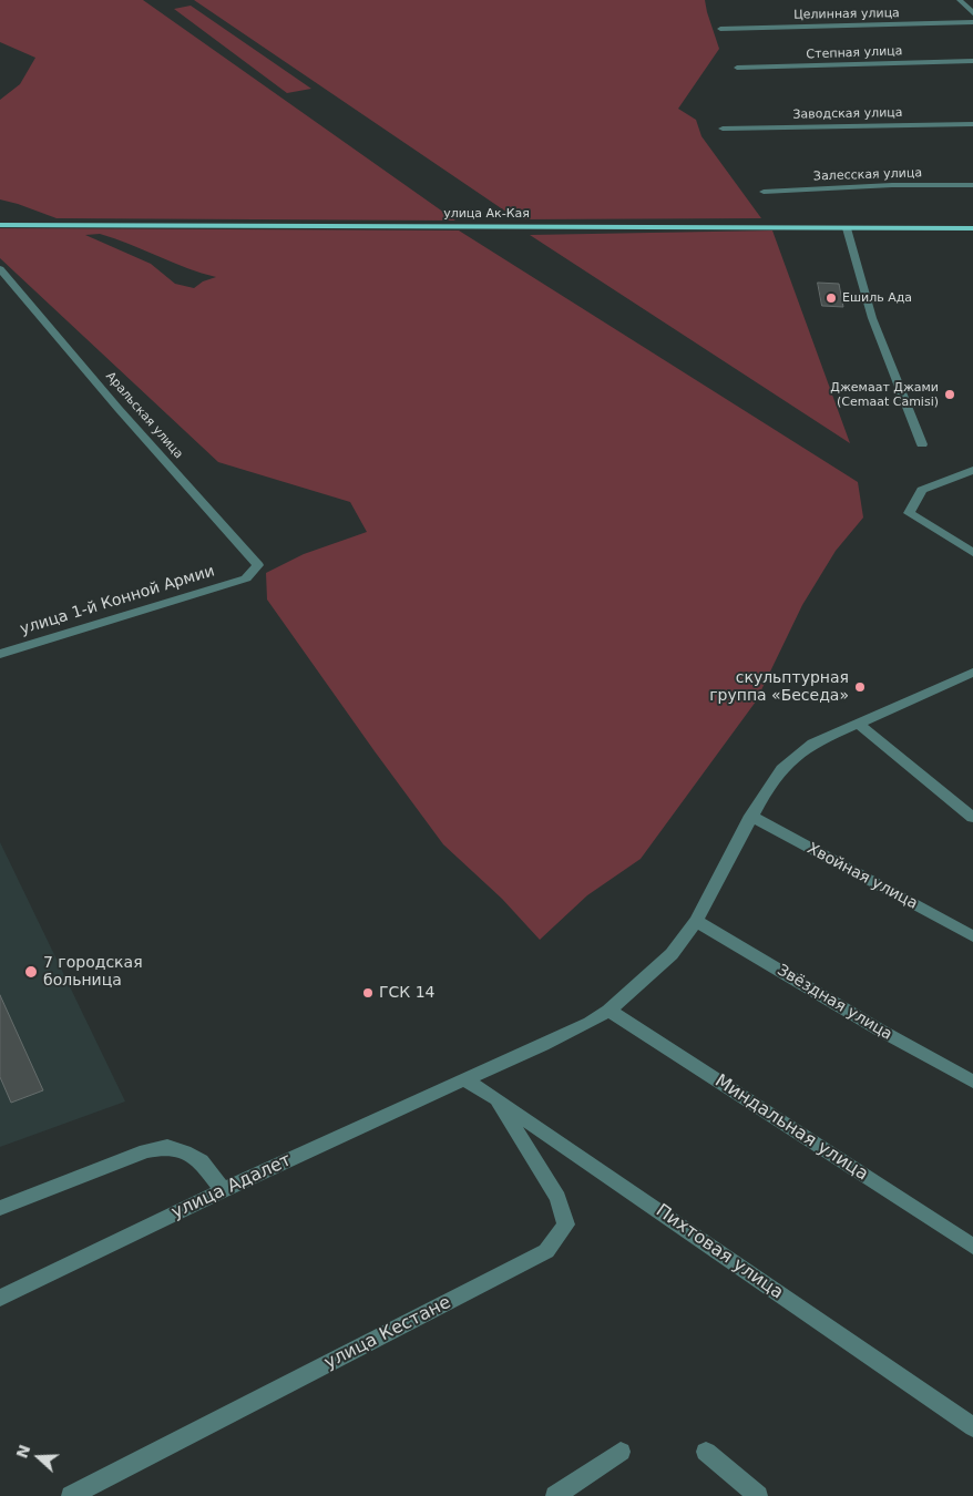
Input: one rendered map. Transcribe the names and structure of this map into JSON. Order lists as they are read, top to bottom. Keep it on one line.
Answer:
{"streets":{"main road":["улица Ак-Кая"],"street":["Целинная улица","Степная улица","Заводская улица","Залесская улица","Аральская улица","улица 1-й Конной Армии","Хвойная улица","Звёздная улица","Миндальная улица","улица Адалет","Пихтовая улица","улица Кестане"]},"crossings":[["Аральская улица","улица 1-й Конной Армии"],["Хвойная улица","улица Адалет"],["Звёздная улица","улица Адалет"],["Миндальная улица","улица Адалет"],["улица Адалет","Пихтовая улица"],["Пихтовая улица","улица Кестане"]],"places":["Ешиль Ада","Джемаат Джами (Cemaat Camisi)","скульптурная группа «Беседа»","7 городская больница","ГСК 14"],"north":"left"}
